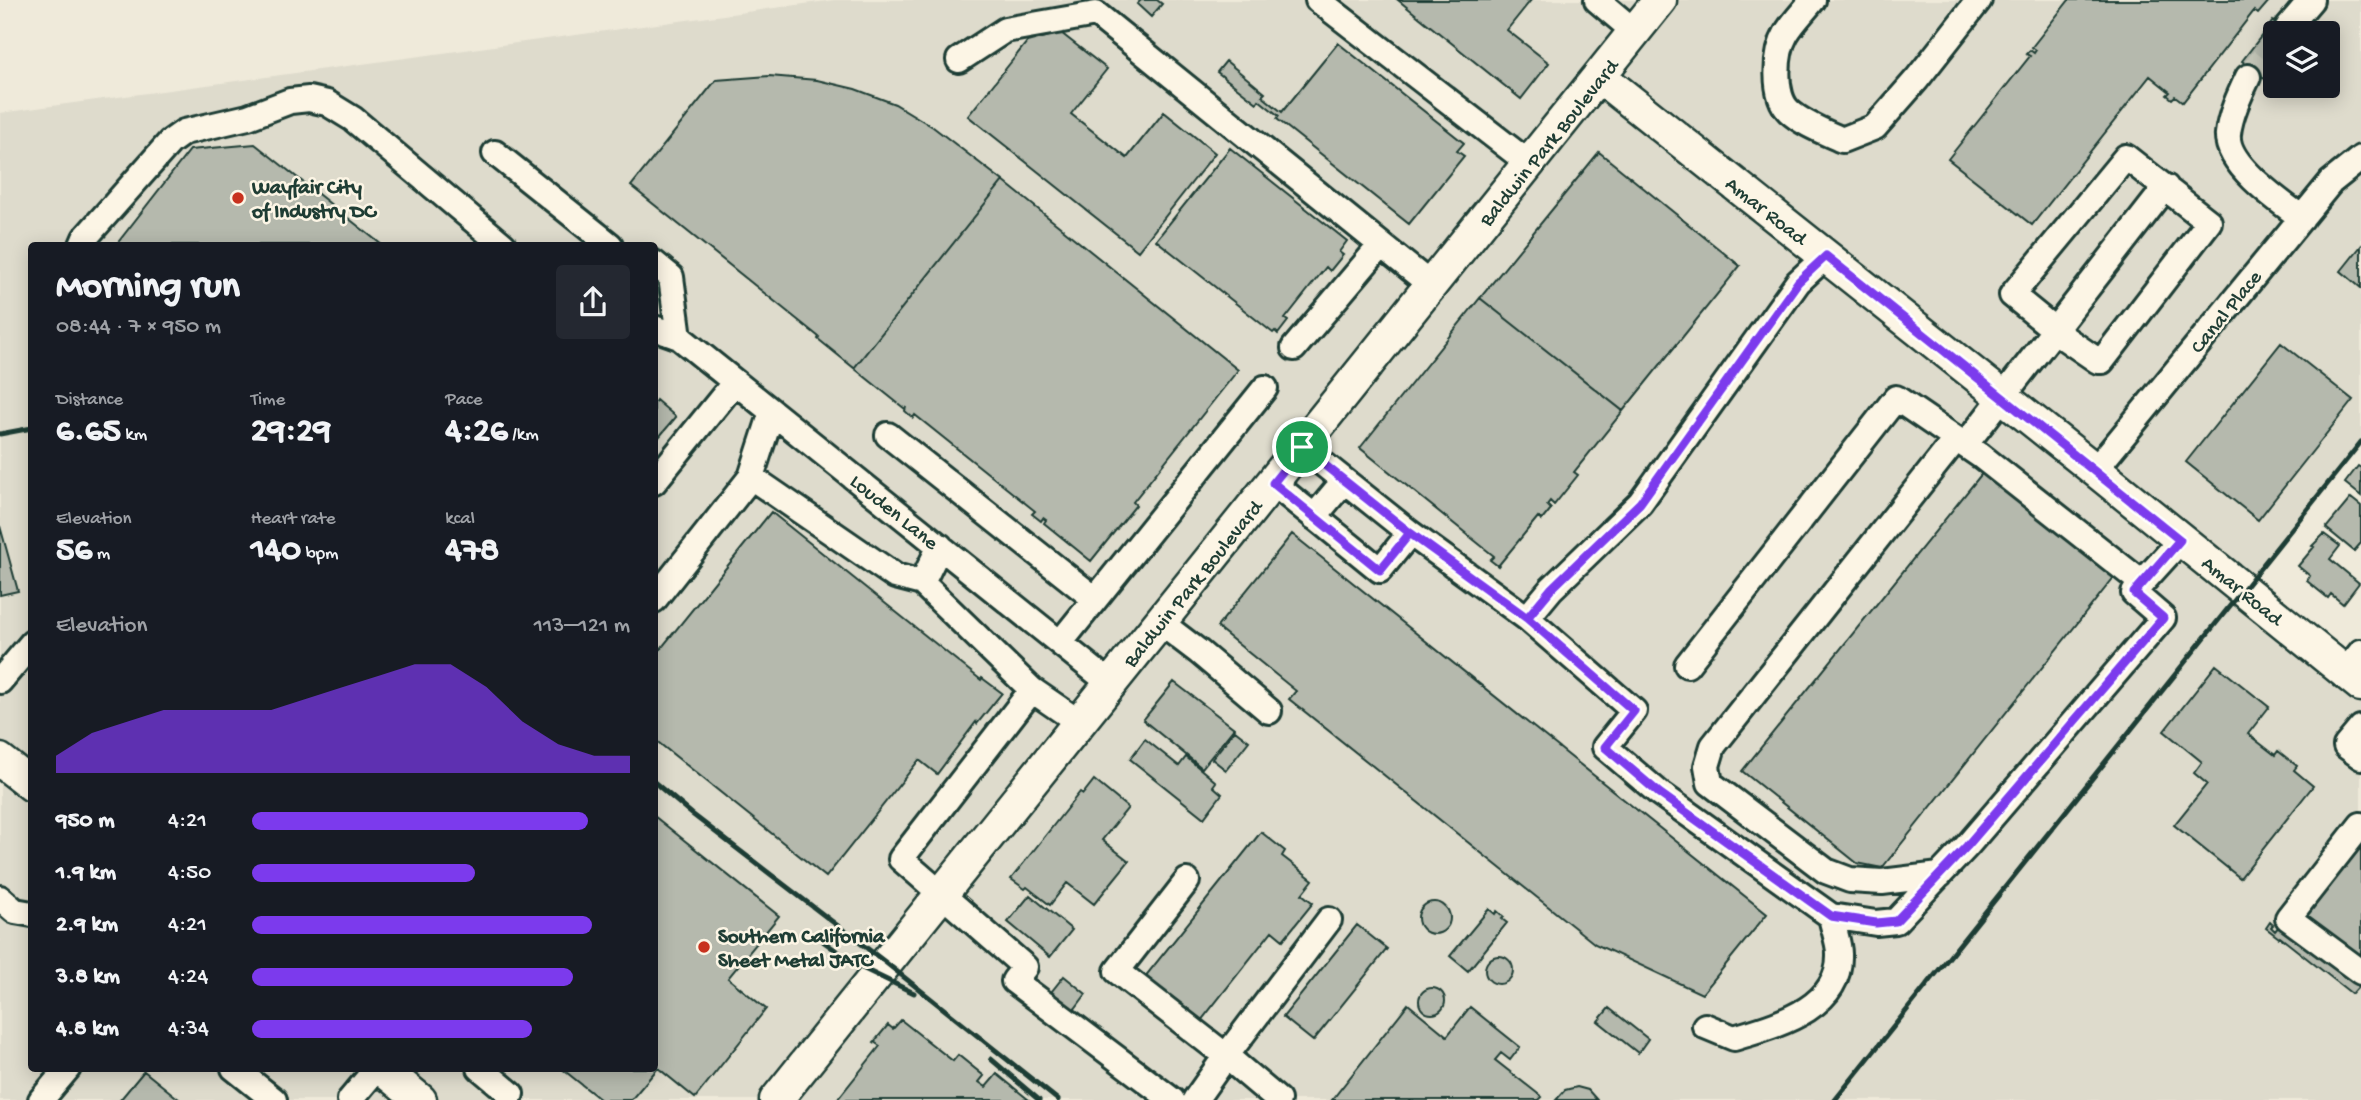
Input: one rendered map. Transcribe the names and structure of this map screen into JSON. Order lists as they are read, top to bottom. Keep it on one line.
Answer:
{"streets":{"main road":["Baldwin Park Boulevard","Amar Road"],"street":["Canal Place","Louden Lane"]},"crossings":[["Baldwin Park Boulevard","Amar Road"],["Baldwin Park Boulevard","Louden Lane"],["Amar Road","Canal Place"]],"places":["Wayfair City of Industry DC","Southern California Sheet Metal JATC"],"page":{"heading":["Morning run","08:44 · 7 × 950 m"],"stats":[["Distance","6.65 km"],["Time","29:29"],["Pace","4:26 /km"],["Elevation","56 m"],["Heart rate","140 bpm"],["kcal","478"]],"chart":["Elevation","113–121 m"],"list":[{"name":"950 m","note":"4:21"},{"name":"1.9 km","note":"4:50"},{"name":"2.9 km","note":"4:21"},{"name":"3.8 km","note":"4:24"},{"name":"4.8 km","note":"4:34"}]}}
